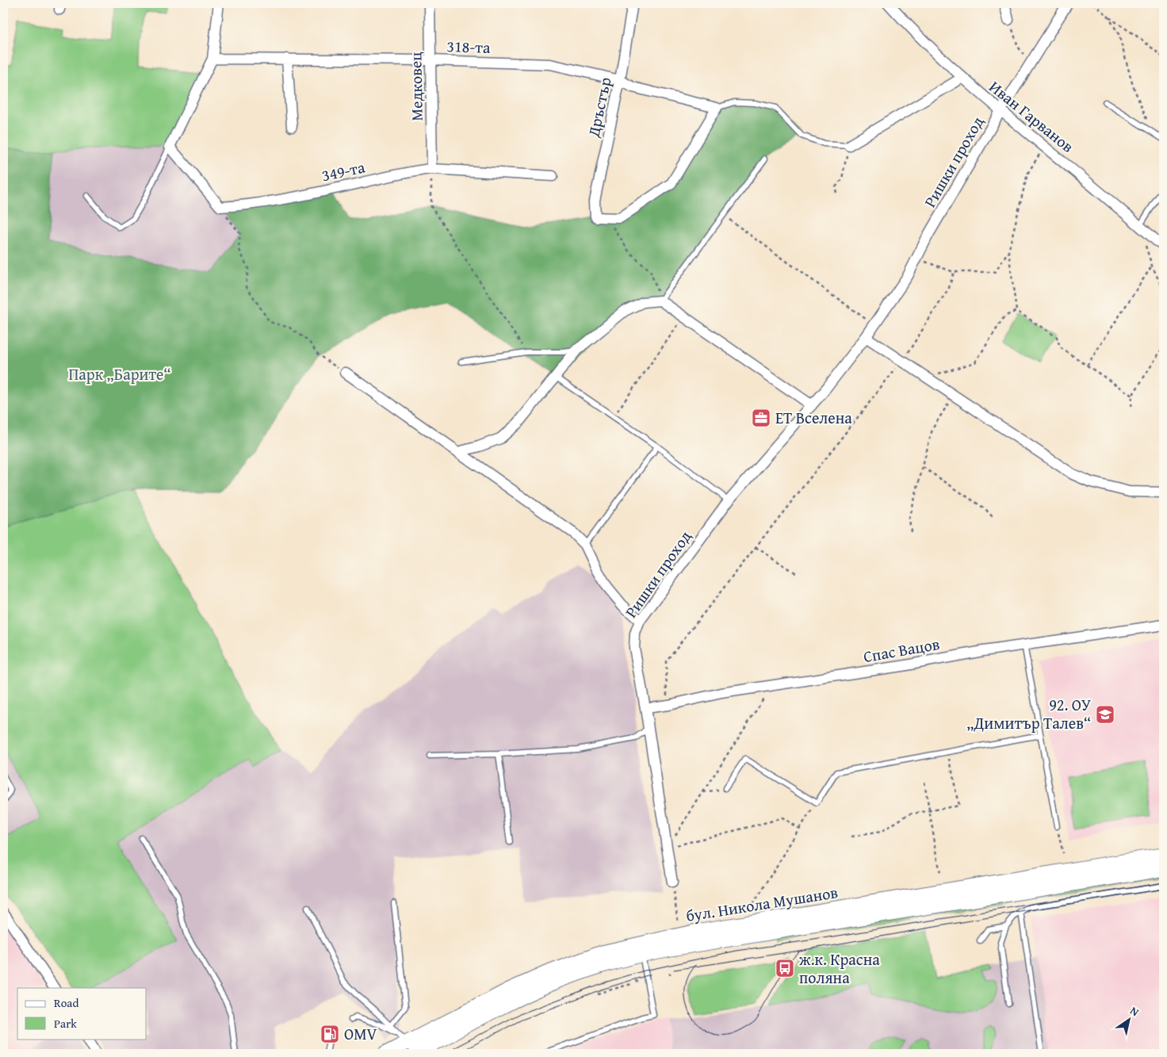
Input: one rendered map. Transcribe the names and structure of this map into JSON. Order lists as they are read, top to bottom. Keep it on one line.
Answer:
{"streets":{"main road":["бул. Никола Мушанов"],"street":["318-та","Медковец","Дръстър","Иван Гарванов","Ришки проход","349-та","Спас Вацов"]},"crossings":[["318-та","Медковец"],["318-та","Дръстър"],["Медковец","349-та"],["Иван Гарванов","Ришки проход"],["Ришки проход","Спас Вацов"]],"parks":["Парк „Барите“"],"places":{"office":["ЕТ Вселена"],"school or university":["92. ОУ „Димитър Талев“"],"bus stop":["ж.к. Красна поляна"],"fuel station":["OMV"]},"legend":["Road","Park"],"north":"top right"}
